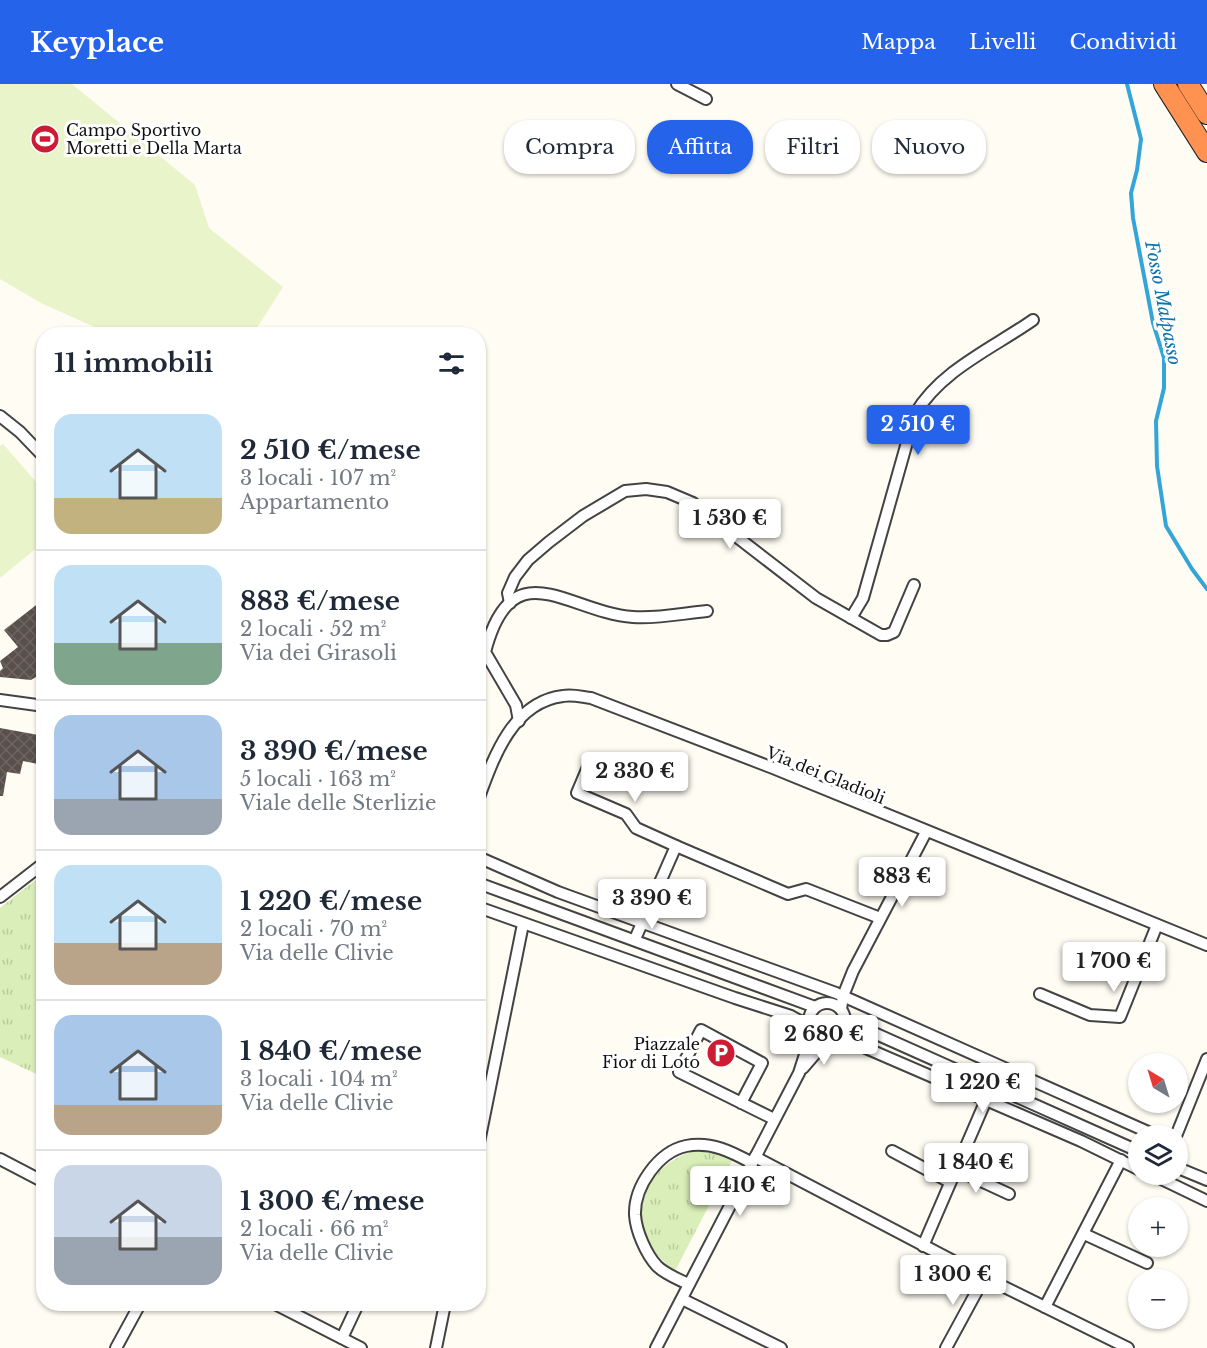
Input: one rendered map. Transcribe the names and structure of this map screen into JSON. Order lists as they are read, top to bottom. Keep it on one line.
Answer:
{"streets":{"street":["Via dei Gladioli"]},"water":["Fosso Malpasso"],"places":{"sports":["Campo Sportivo Moretti e Della Marta"],"parking":["Piazzale Fior di Loto"]},"north":"top left","page":{"header":"Keyplace","nav":["Mappa","Livelli","Condividi"],"chip":["Compra","Affitta","Filtri","Nuovo"],"heading":"11 immobili","list":[{"name":"2 510 €/mese","note":"3 locali · 107 m² · Appartamento"},{"name":"883 €/mese","note":"2 locali · 52 m² · Via dei Girasoli"},{"name":"3 390 €/mese","note":"5 locali · 163 m² · Viale delle Sterlizie"},{"name":"1 220 €/mese","note":"2 locali · 70 m² · Via delle Clivie"},{"name":"1 840 €/mese","note":"3 locali · 104 m² · Via delle Clivie"},{"name":"1 300 €/mese","note":"2 locali · 66 m² · Via delle Clivie"}],"price":["2 510 €","1 530 €","2 330 €","883 €","3 390 €","1 700 €","2 680 €","1 220 €","1 840 €","1 410 €","1 300 €"],"map_buttons":["+","−"]}}
